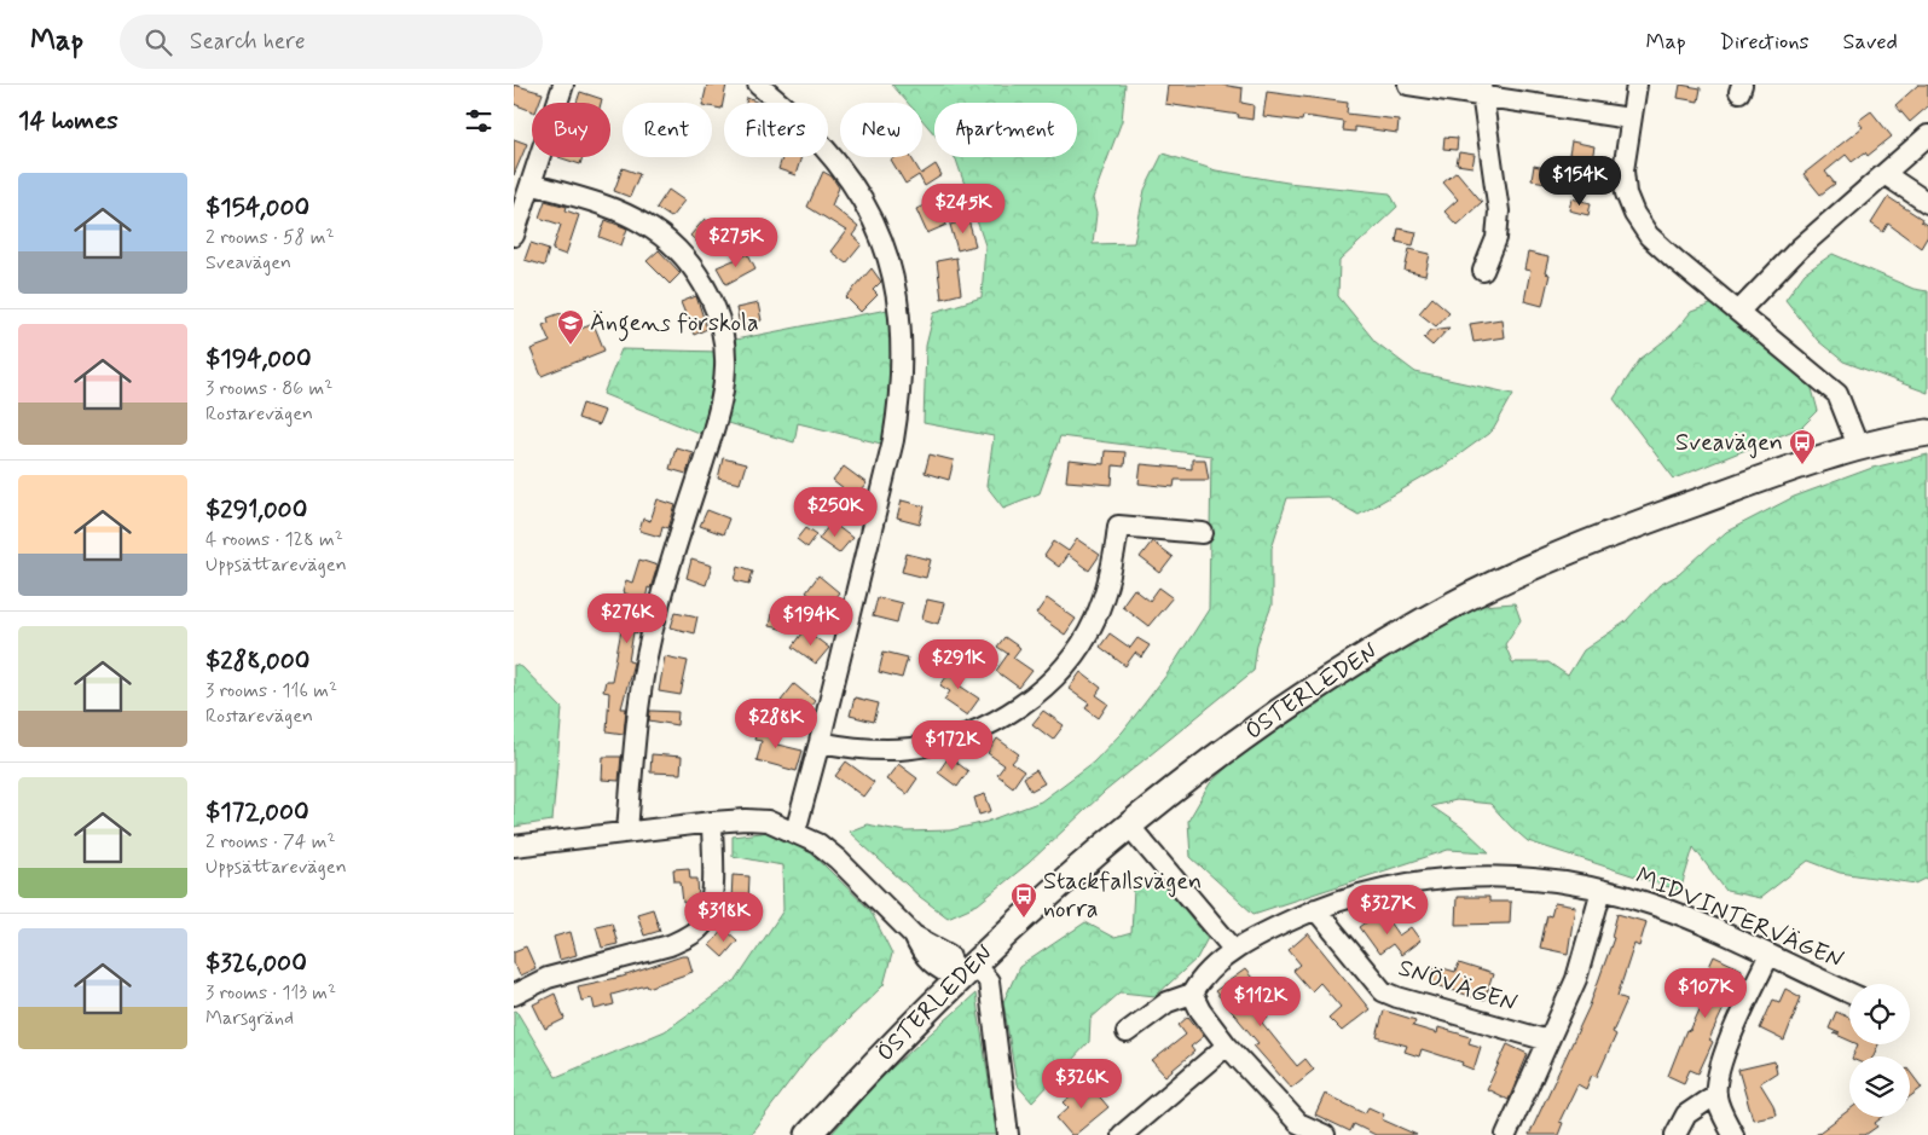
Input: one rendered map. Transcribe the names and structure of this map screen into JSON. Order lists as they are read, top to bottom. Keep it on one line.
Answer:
{"streets":{"main road":["ÖSTERLEDEN"],"street":["MIDVINTERVÄGEN","SNÖVÄGEN"]},"crossings":[["MIDVINTERVÄGEN","SNÖVÄGEN"]],"places":{"school or university":["Ängens förskola"],"bus stop":["Sveavägen","Stackfallsvägen norra"]},"page":{"header":"Map","search":"Search here","nav":["Map","Directions","Saved"],"heading":"14 homes","chip":["Buy","Rent","Filters","New","Apartment"],"price":["$154K","$245K","$275K","$250K","$276K","$194K","$291K","$288K","$172K","$327K","$318K","$107K","$112K","$326K"],"list":[{"name":"$154,000","note":"2 rooms · 58 m² · Sveavägen"},{"name":"$194,000","note":"3 rooms · 86 m² · Rostarevägen"},{"name":"$291,000","note":"4 rooms · 128 m² · Uppsättarevägen"},{"name":"$288,000","note":"3 rooms · 116 m² · Rostarevägen"},{"name":"$172,000","note":"2 rooms · 74 m² · Uppsättarevägen"},{"name":"$326,000","note":"3 rooms · 113 m² · Marsgränd"}]}}
